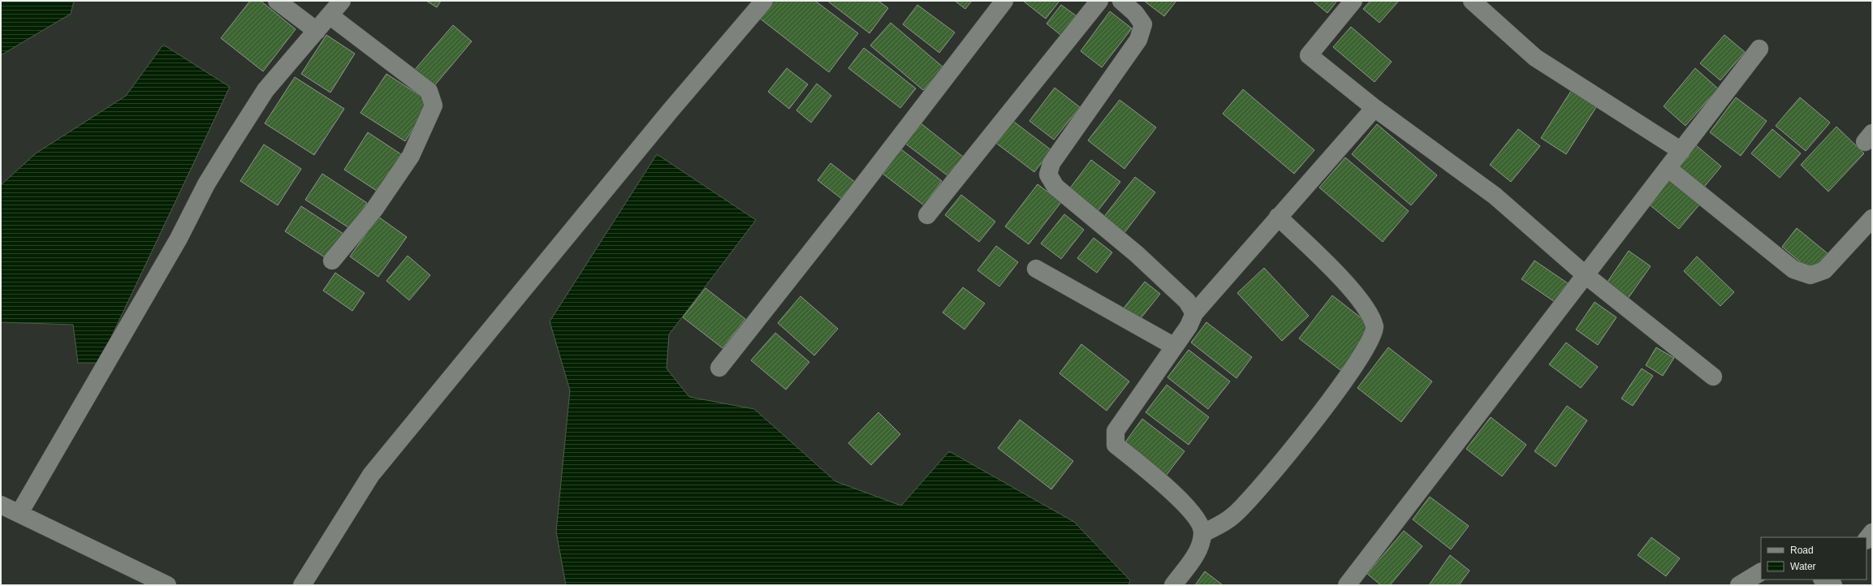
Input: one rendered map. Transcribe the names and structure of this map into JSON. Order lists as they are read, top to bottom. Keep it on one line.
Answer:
{"legend":["Road","Water"]}
